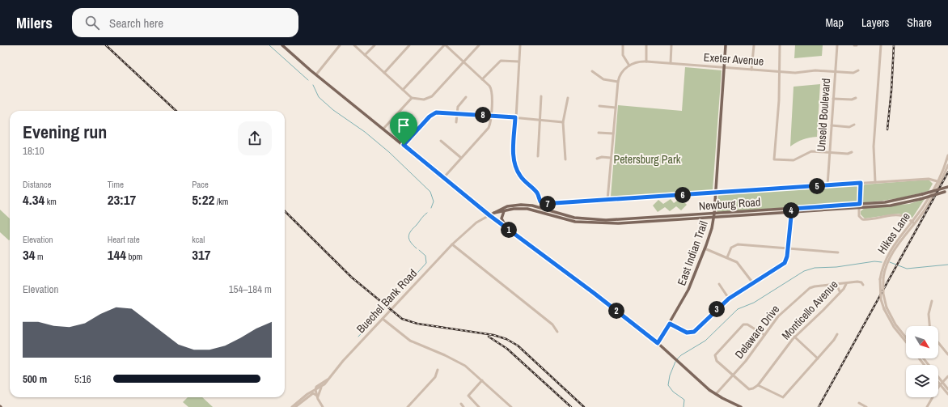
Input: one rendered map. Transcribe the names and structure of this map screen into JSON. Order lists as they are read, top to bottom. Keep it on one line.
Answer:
{"streets":{"main road":["Newburg Road","East Indian Trail"],"street":["Exeter Avenue","Unseld Boulevard","Hikes Lane","Buechel Bank Road","Monticello Avenue","Delaware Drive"]},"crossings":[["Exeter Avenue","Unseld Boulevard"],["Exeter Avenue","East Indian Trail"],["Newburg Road","East Indian Trail"],["Newburg Road","Buechel Bank Road"],["Monticello Avenue","Delaware Drive"]],"parks":["Petersburg Park"],"north":"bottom right","page":{"header":"Milers","search":"Search here","nav":["Map","Layers","Share"],"pins":["8","5","6","7","4","1","3","2"],"heading":["Evening run","18:10"],"stats":[["Distance","4.34 km"],["Time","23:17"],["Pace","5:22 /km"],["Elevation","34 m"],["Heart rate","144 bpm"],["kcal","317"]],"chart":["Elevation","154–184 m"],"list":[{"name":"500 m","note":"5:16"}]}}
